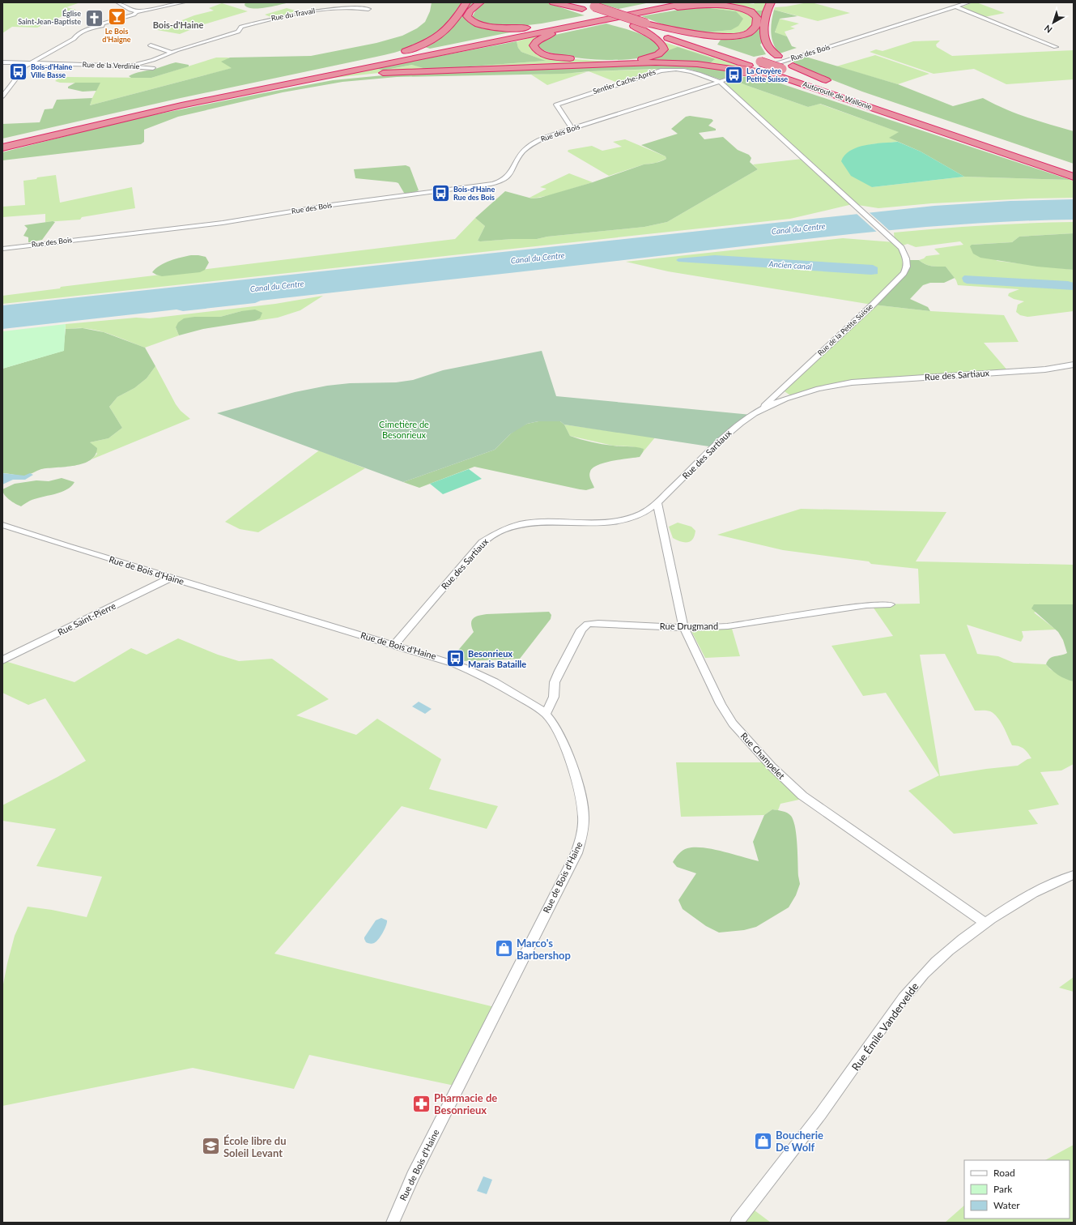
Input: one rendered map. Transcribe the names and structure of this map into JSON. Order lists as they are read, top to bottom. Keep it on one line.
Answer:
{"streets":{"highway":["Autoroute de Wallonie"],"street":["Rue du Travail","Rue des Bois","Rue de la Verdinie","Sentier Cache-Après","Rue de la Petite Suisse","Rue des Sartiaux","Rue de Bois d'Haine","Rue Saint-Pierre","Rue Drugmand","Rue Champelet","Rue Émile Vandervelde"]},"crossings":[["Rue du Travail","Rue de la Verdinie"],["Rue des Bois","Sentier Cache-Après"],["Rue des Bois","Rue de la Petite Suisse"],["Sentier Cache-Après","Rue de la Petite Suisse"],["Rue de la Petite Suisse","Rue des Sartiaux"],["Rue des Sartiaux","Rue de Bois d'Haine"],["Rue des Sartiaux","Rue Champelet"],["Rue de Bois d'Haine","Rue Saint-Pierre"],["Rue de Bois d'Haine","Rue Drugmand"],["Rue Drugmand","Rue Champelet"],["Rue Champelet","Rue Émile Vandervelde"]],"districts":["Bois-d'Haine"],"water":["Canal du Centre","Ancien canal"],"parks":["Cimetière de Besonrieux"],"places":{"bar":["Le Bois d'Haigne"],"church":["Église Saint-Jean-Baptiste"],"bus stop":["Bois-d'Haine Ville Basse","La Croyère Petite Suisse","Bois-d'Haine Rue des Bois","Besonrieux Marais Bataille"],"shop":["Marco's Barbershop","Boucherie De Wolf"],"pharmacy":["Pharmacie de Besonrieux"],"school or university":["École libre du Soleil Levant"]},"legend":["Road","Park","Water"],"north":"bottom left"}
